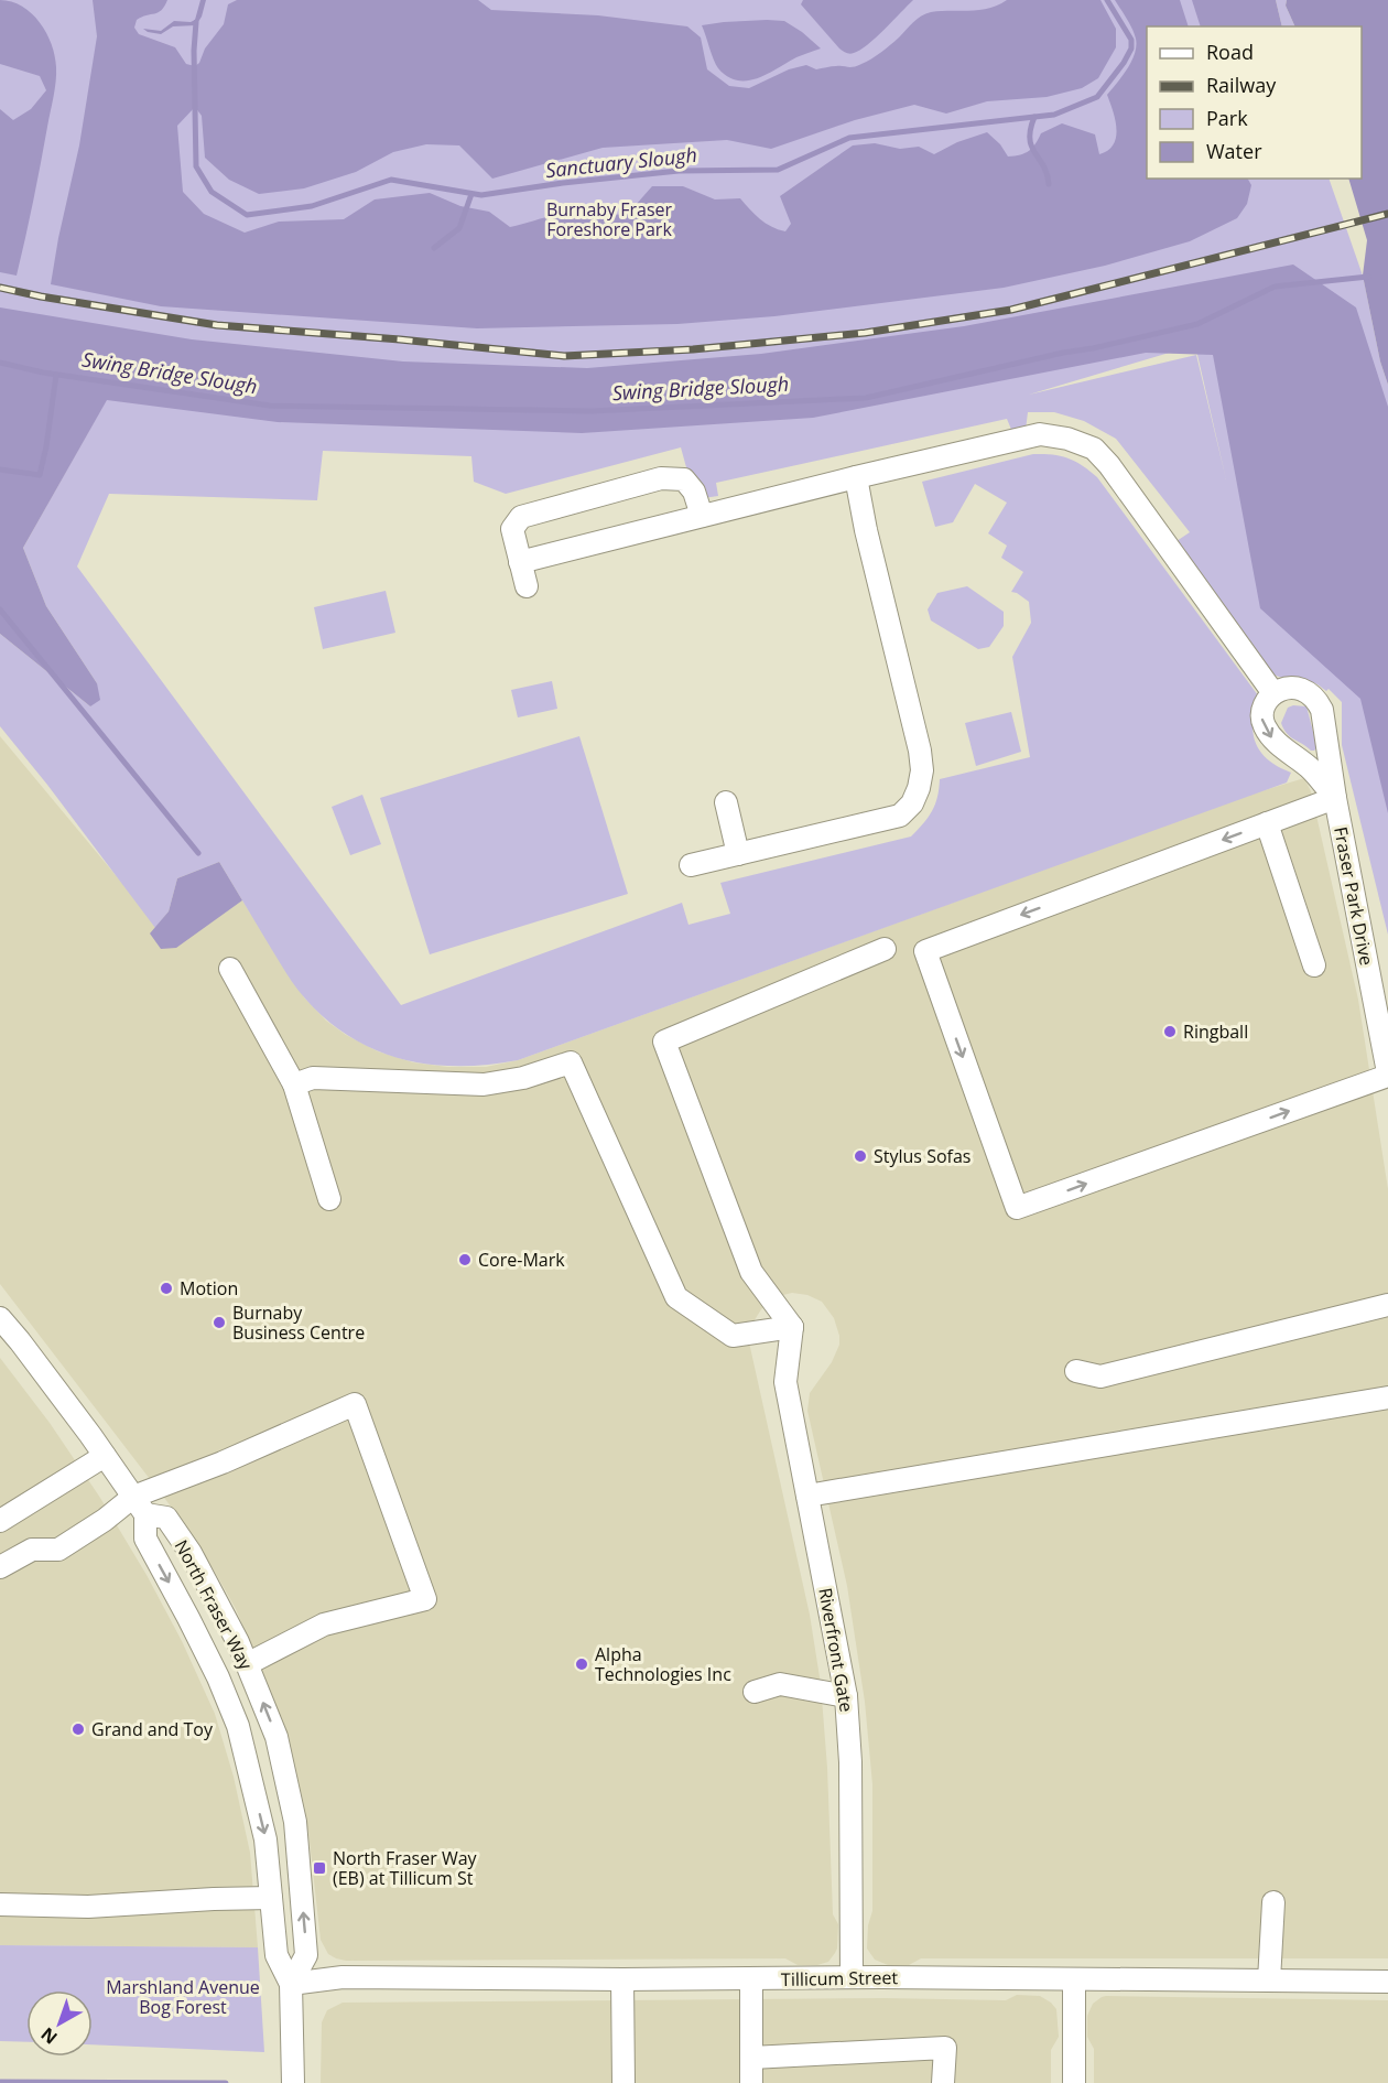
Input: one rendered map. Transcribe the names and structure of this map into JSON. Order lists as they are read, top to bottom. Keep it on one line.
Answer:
{"streets":{"street":["Fraser Park Drive","North Fraser Way","Riverfront Gate","Tillicum Street"]},"crossings":[["North Fraser Way","Tillicum Street"],["Riverfront Gate","Tillicum Street"]],"water":["Sanctuary Slough","Swing Bridge Slough"],"parks":["Burnaby Fraser Foreshore Park","Marshland Avenue Bog Forest"],"places":{"other":["Ringball","Stylus Sofas","Core-Mark","Motion","Burnaby Business Centre","Alpha Technologies Inc","Grand and Toy"],"transit":["North Fraser Way (EB) at Tillicum St"]},"legend":["Road","Railway","Park","Water"],"north":"bottom left"}
